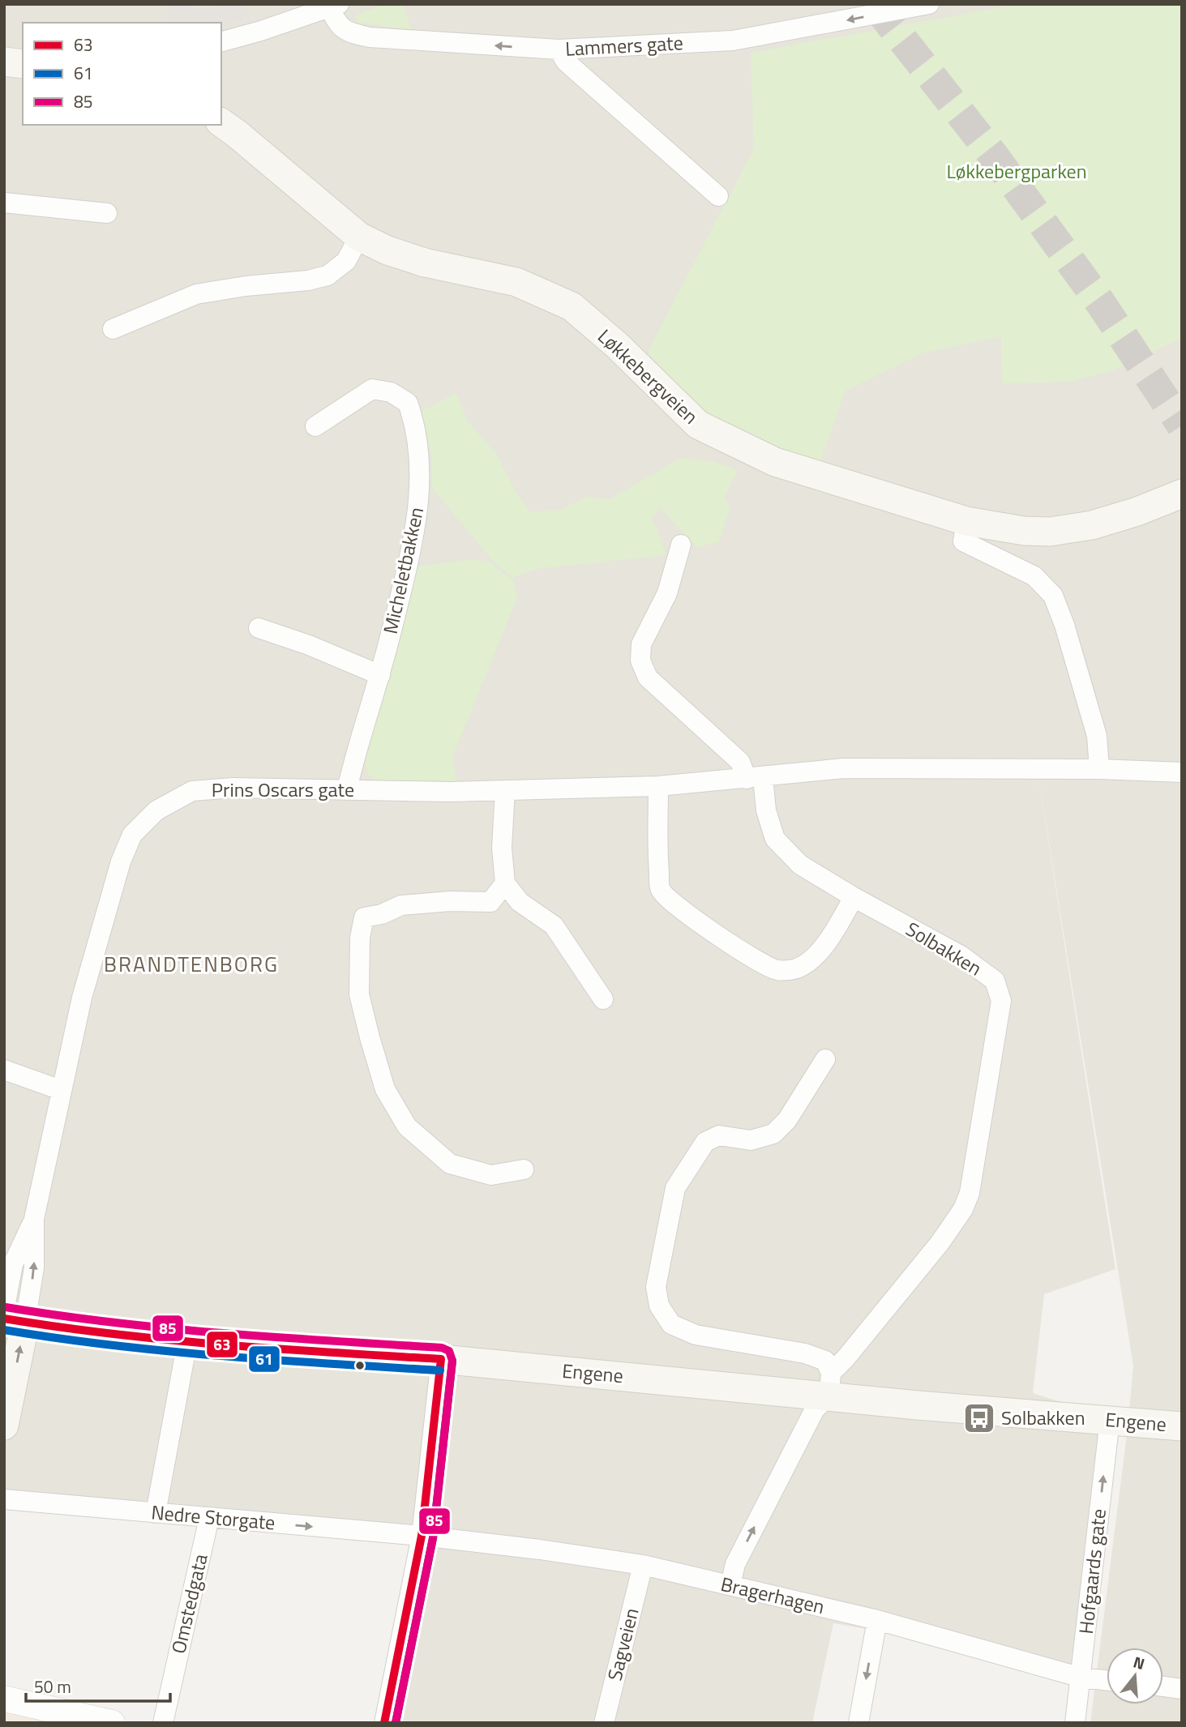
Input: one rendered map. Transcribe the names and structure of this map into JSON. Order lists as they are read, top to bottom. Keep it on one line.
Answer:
{"streets":{"main road":["Løkkebergveien","Prins Oscars gate","Engene"],"street":["Lammers gate","Micheletbakken","Solbakken","Nedre Storgate","Hofgaards gate","Bragerhagen","Omstedgata","Sagveien"]},"crossings":[["Micheletbakken","Prins Oscars gate"],["Prins Oscars gate","Solbakken"],["Prins Oscars gate","Engene"],["Solbakken","Engene"],["Solbakken","Bragerhagen"],["Engene","Hofgaards gate"],["Nedre Storgate","Bragerhagen"],["Nedre Storgate","Omstedgata"],["Hofgaards gate","Bragerhagen"],["Bragerhagen","Sagveien"]],"one_way":["Lammers gate","Nedre Storgate","Hofgaards gate"],"districts":["BRANDTENBORG"],"parks":["Løkkebergparken"],"places":{"bus stop":["Solbakken"]},"lines":["transit line 85","transit line 63","transit line 61"],"legend":["63","61","85"],"scale_bar":"50 m","north":"top"}
